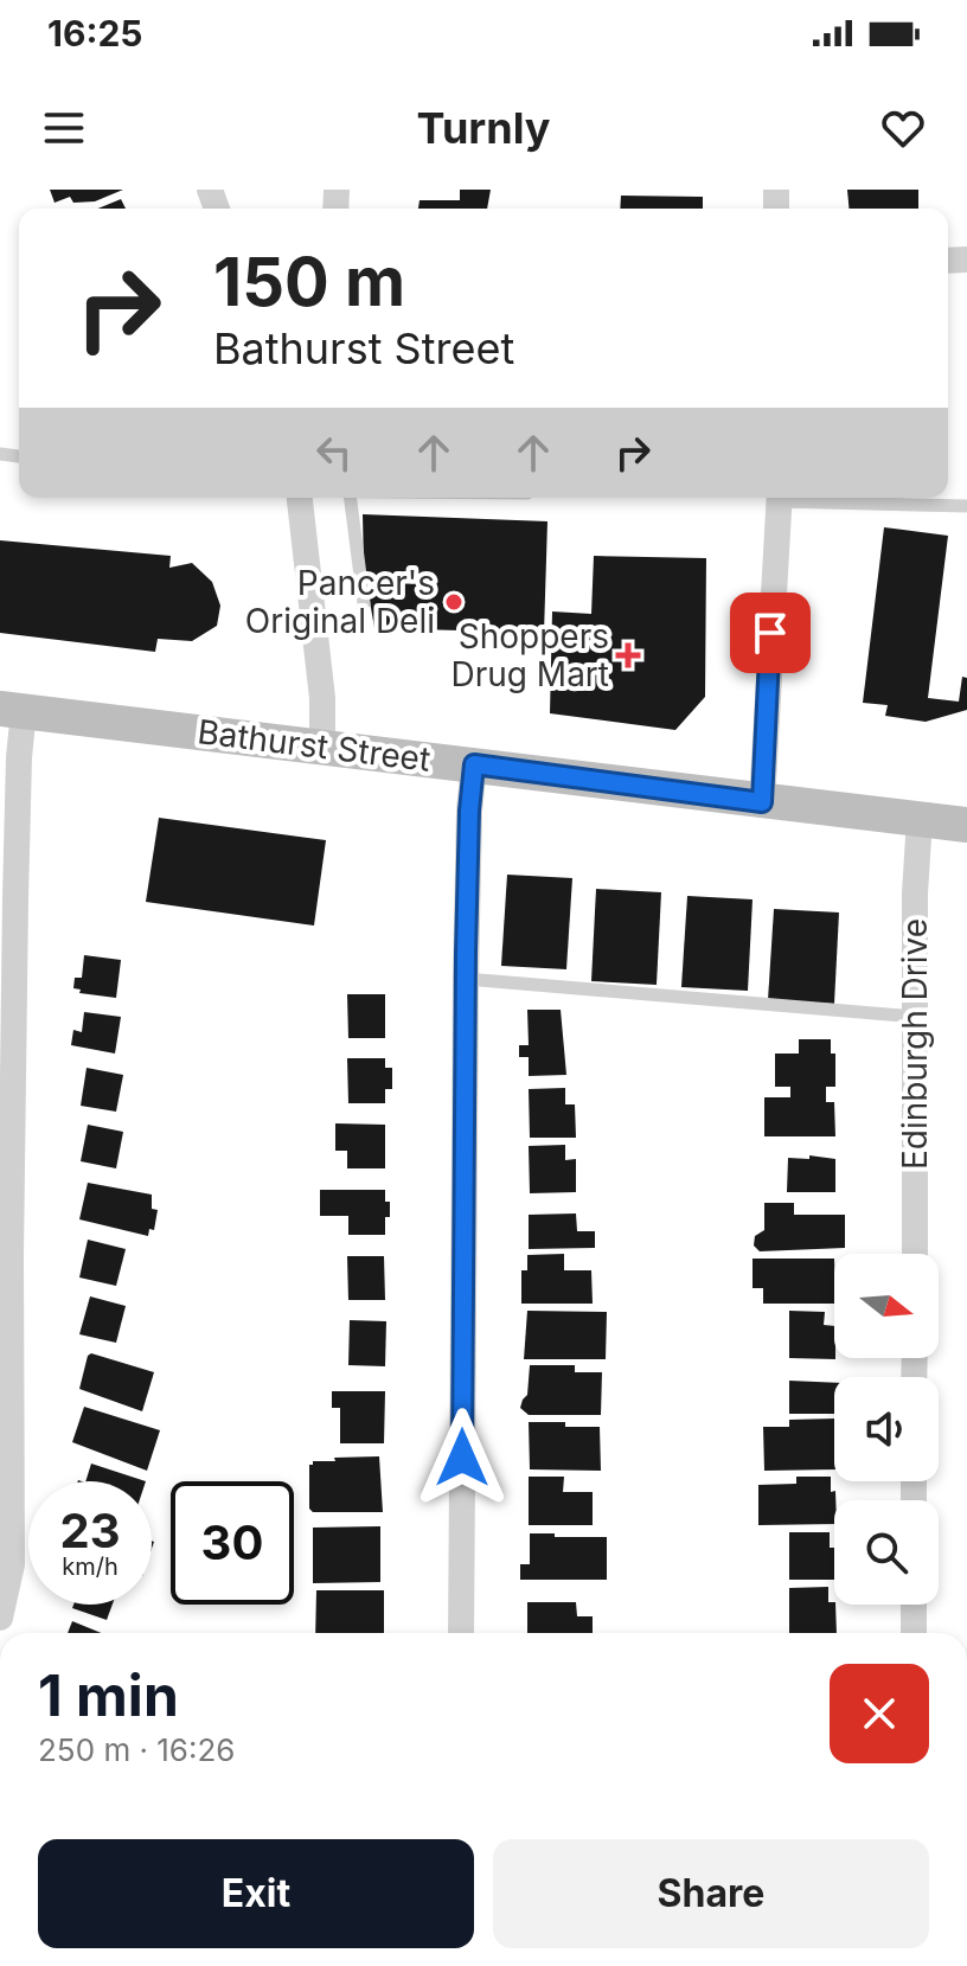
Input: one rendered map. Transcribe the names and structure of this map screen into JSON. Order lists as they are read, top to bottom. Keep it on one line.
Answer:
{"streets":{"main road":["Bathurst Street"],"street":["Edinburgh Drive"]},"crossings":[["Bathurst Street","Edinburgh Drive"]],"places":{"other":["Pancer's Original Deli"],"health":["Shoppers Drug Mart"]},"north":"right","page":{"status":"16:25","header":"Turnly","turn":["150 m","Bathurst Street"],"speed":"23 km/h","limit":"30","heading":["1 min","250 m · 16:26"],"buttons":["Exit","Share"]}}
